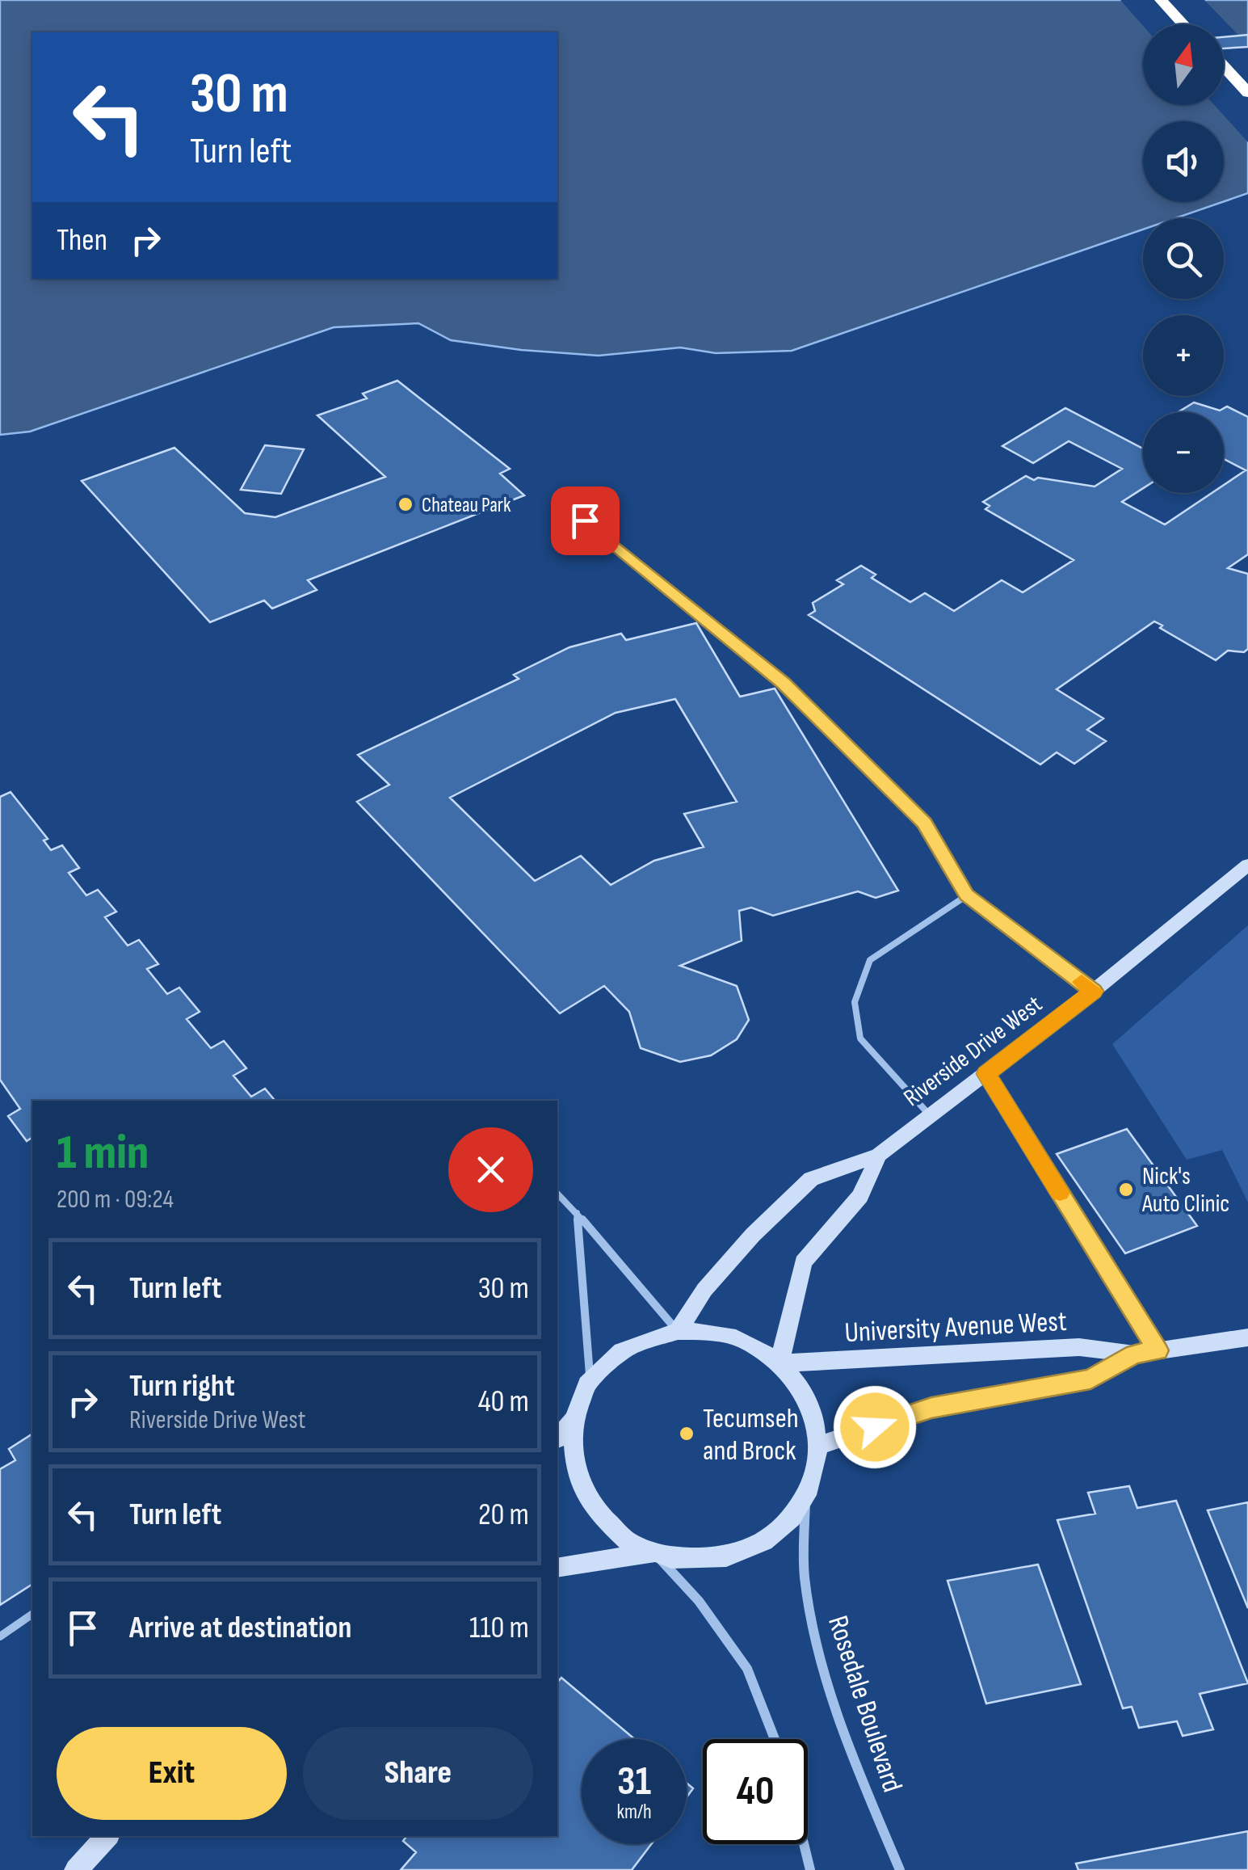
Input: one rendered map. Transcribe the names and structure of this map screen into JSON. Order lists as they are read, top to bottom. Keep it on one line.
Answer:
{"streets":{"main road":["Riverside Drive West","University Avenue West"],"street":["Rosedale Boulevard"]},"crossings":[["Riverside Drive West","University Avenue West"],["Riverside Drive West","Rosedale Boulevard"],["University Avenue West","Rosedale Boulevard"]],"places":["Chateau Park","Nick's Auto Clinic","Tecumseh and Brock"],"north":"top","page":{"map_buttons":["+","−"],"turn":["30 m","Turn left"],"then":"Then","heading":["1 min","200 m · 09:24"],"list":[{"name":"Turn left","value":"30 m"},{"name":"Turn right","note":"Riverside Drive West","value":"40 m"},{"name":"Turn left","value":"20 m"},{"name":"Arrive at destination","value":"110 m"}],"buttons":["Exit","Share"],"speed":"31 km/h","limit":"40"}}
